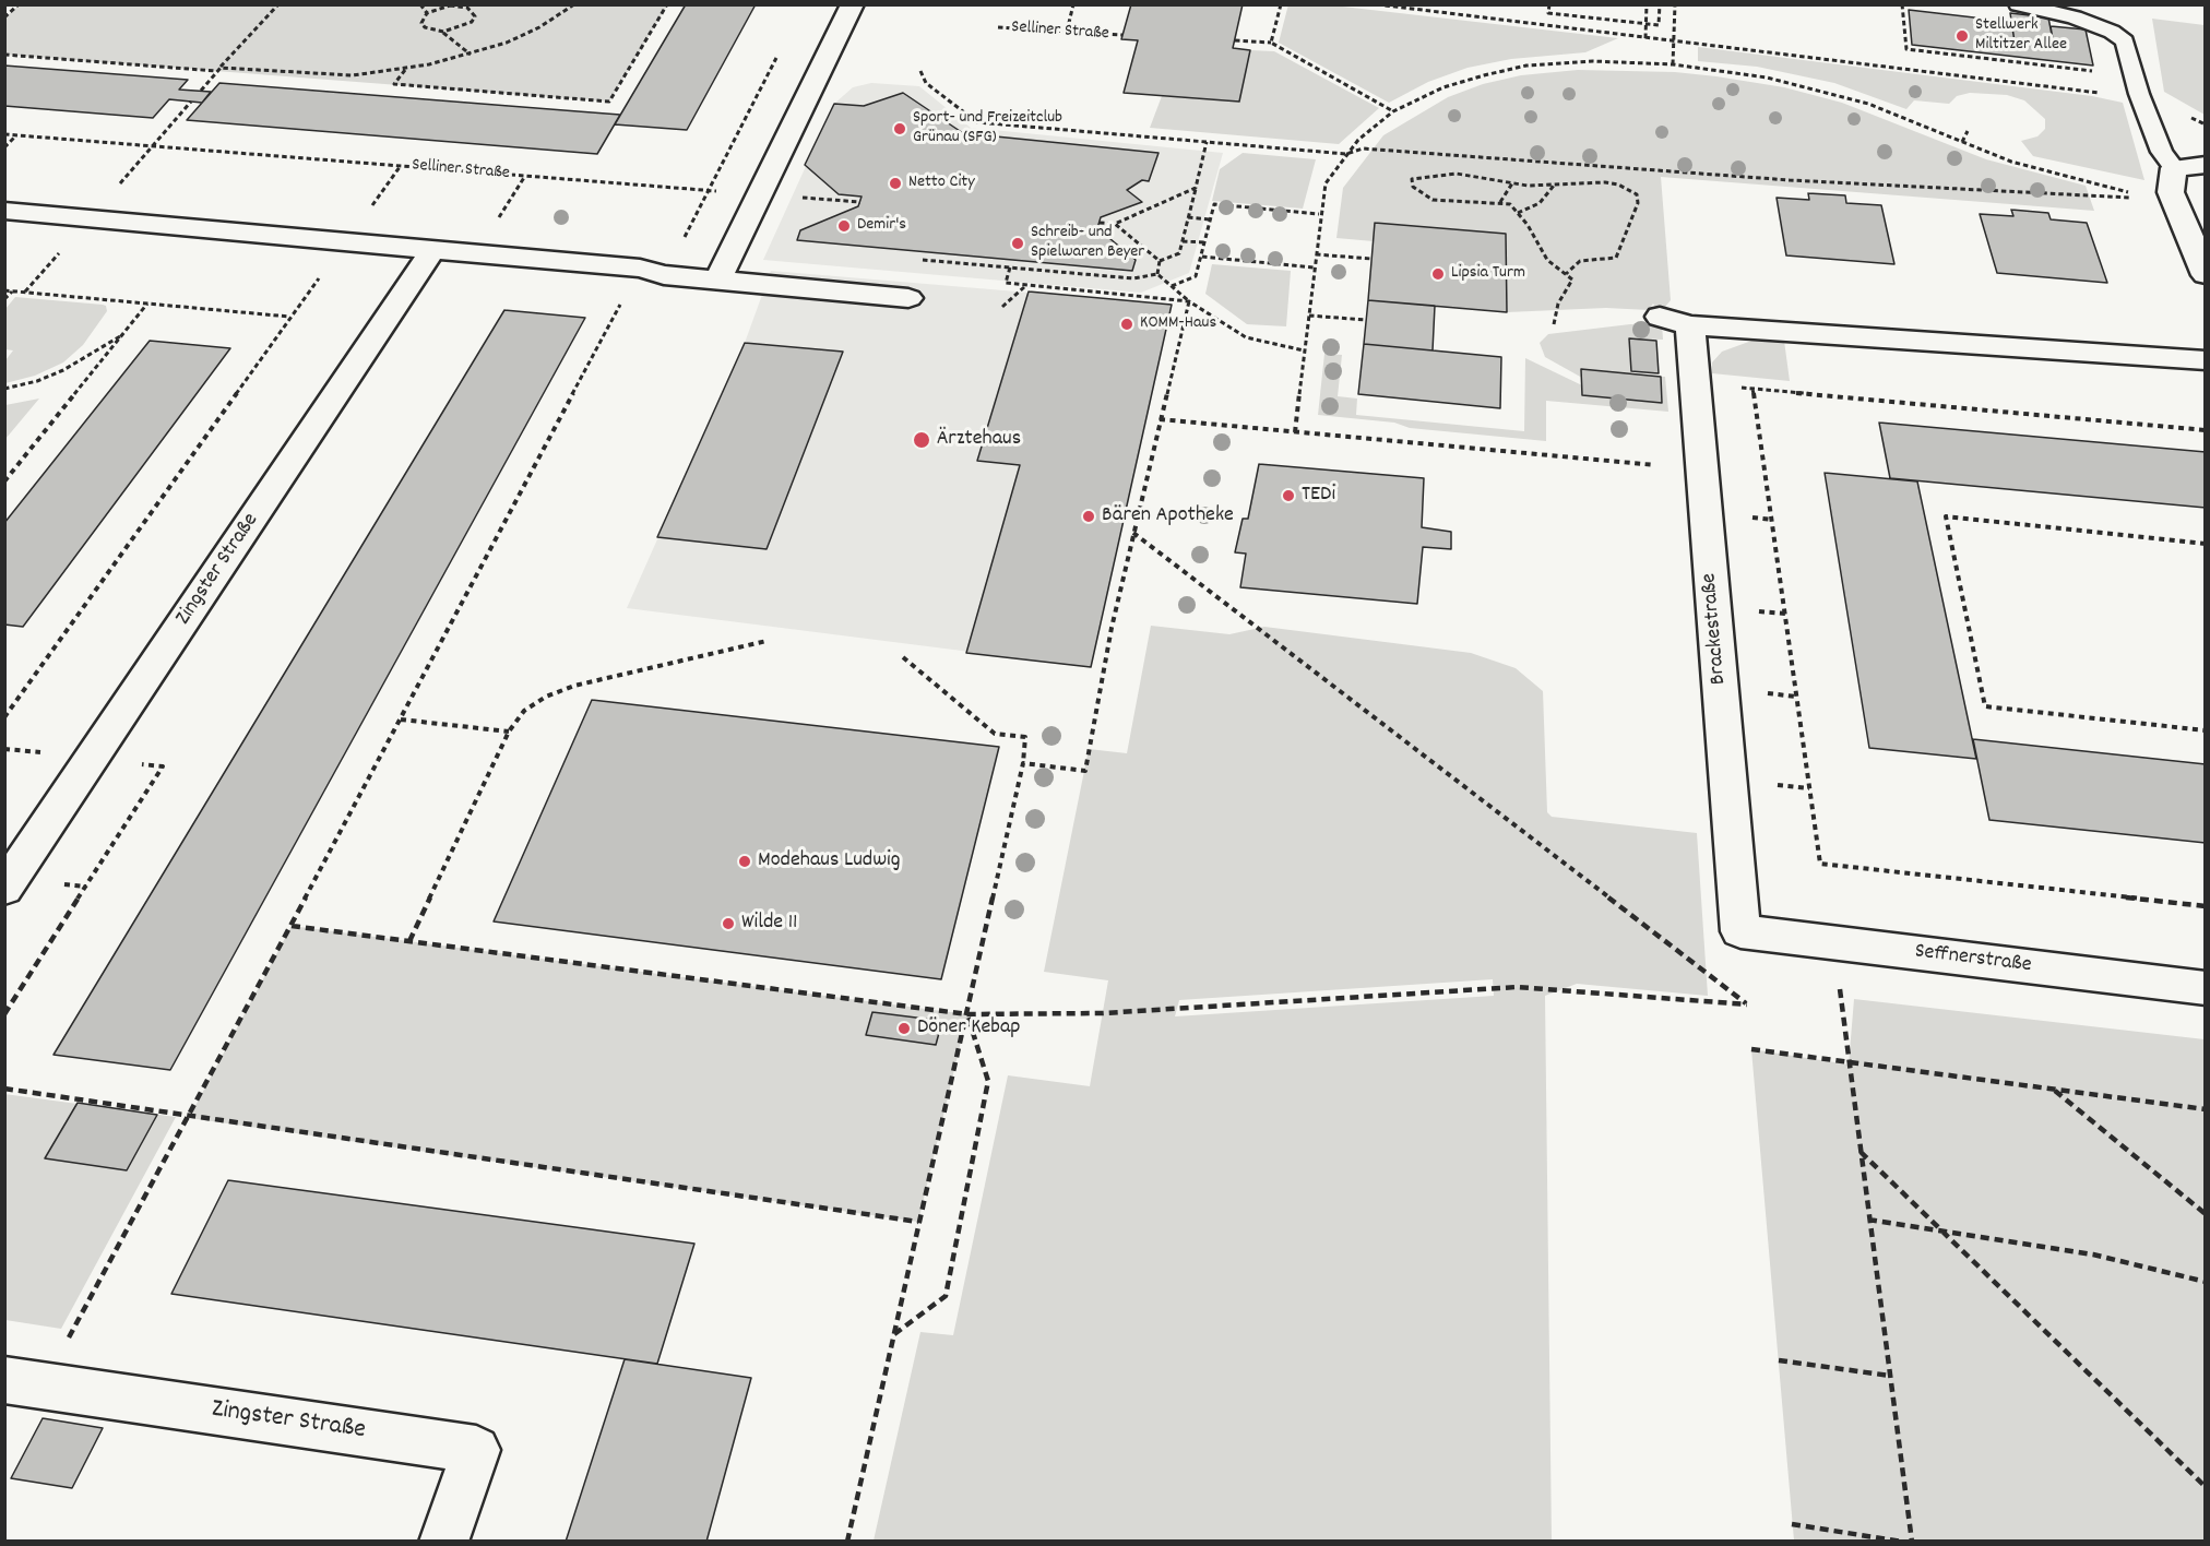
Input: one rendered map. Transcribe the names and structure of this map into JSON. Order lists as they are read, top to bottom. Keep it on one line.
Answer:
{"streets":{"street":["Zingster Straße","Brackestraße","Seffnerstraße"],"path":["Selliner Straße"]},"crossings":[["Brackestraße","Seffnerstraße"]],"places":["Stellwerk Miltitzer Allee","Sport- und Freizeitclub Grünau (SFG)","Netto City","Demir's","Schreib- und Spielwaren Beyer","Lipsia Turm","KOMM-Haus","Ärztehaus","TEDi","Bären Apotheke","Modehaus Ludwig","Wilde 11","Döner Kebap"]}
